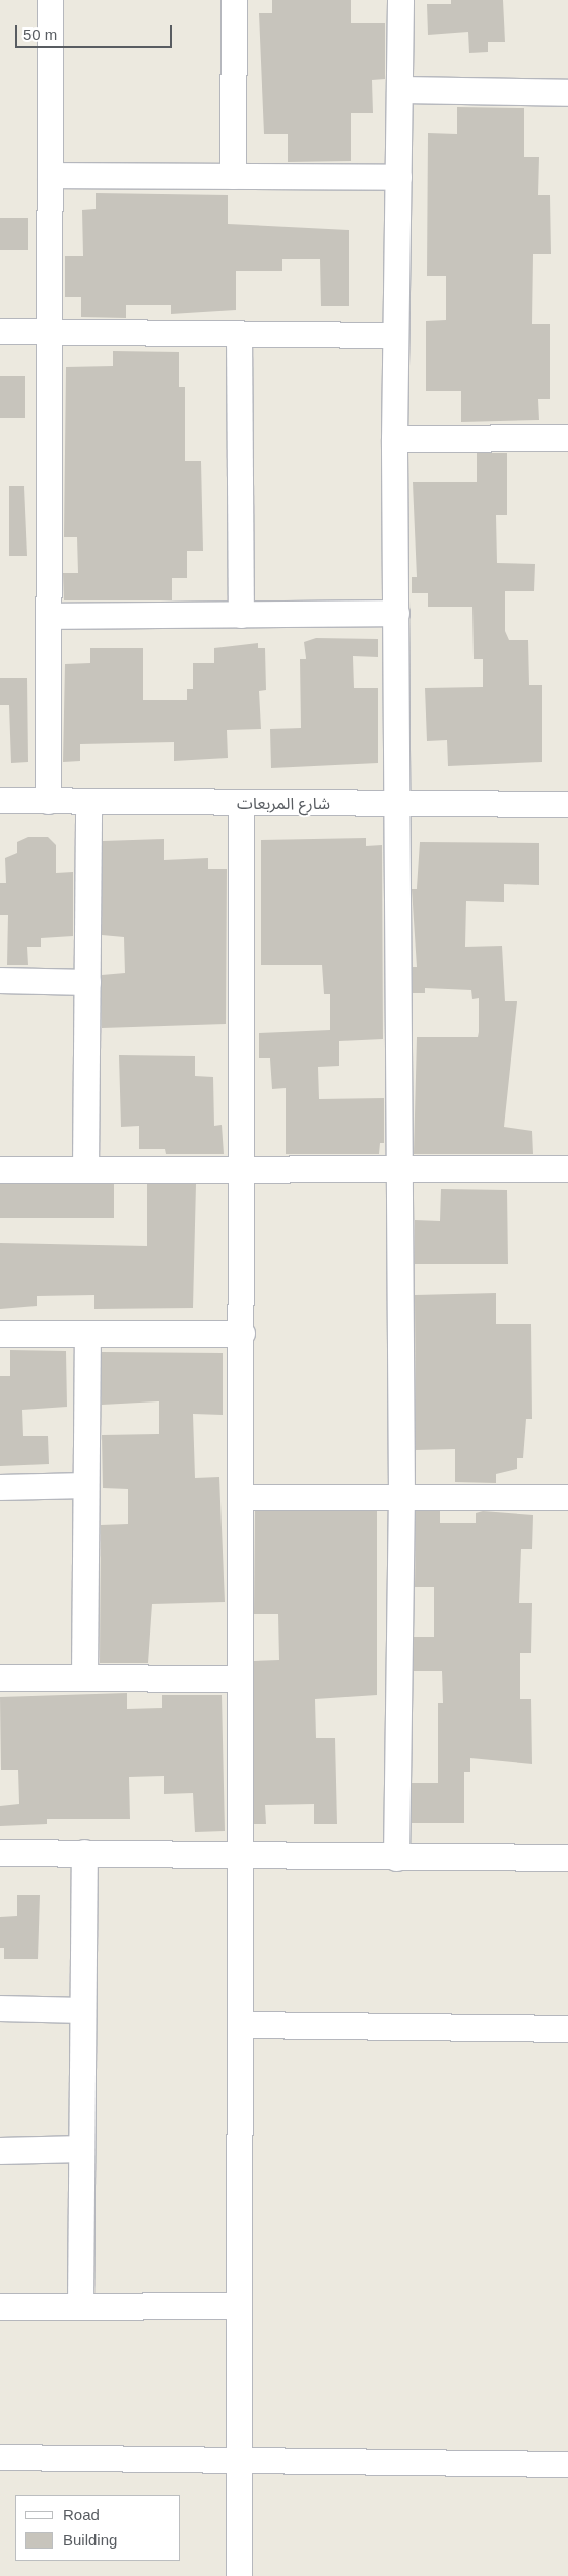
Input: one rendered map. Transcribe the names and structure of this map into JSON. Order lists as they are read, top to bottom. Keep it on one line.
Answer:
{"streets":{"street":["شارع المربعات"]},"legend":["Road","Building"],"scale_bar":"50 m"}
